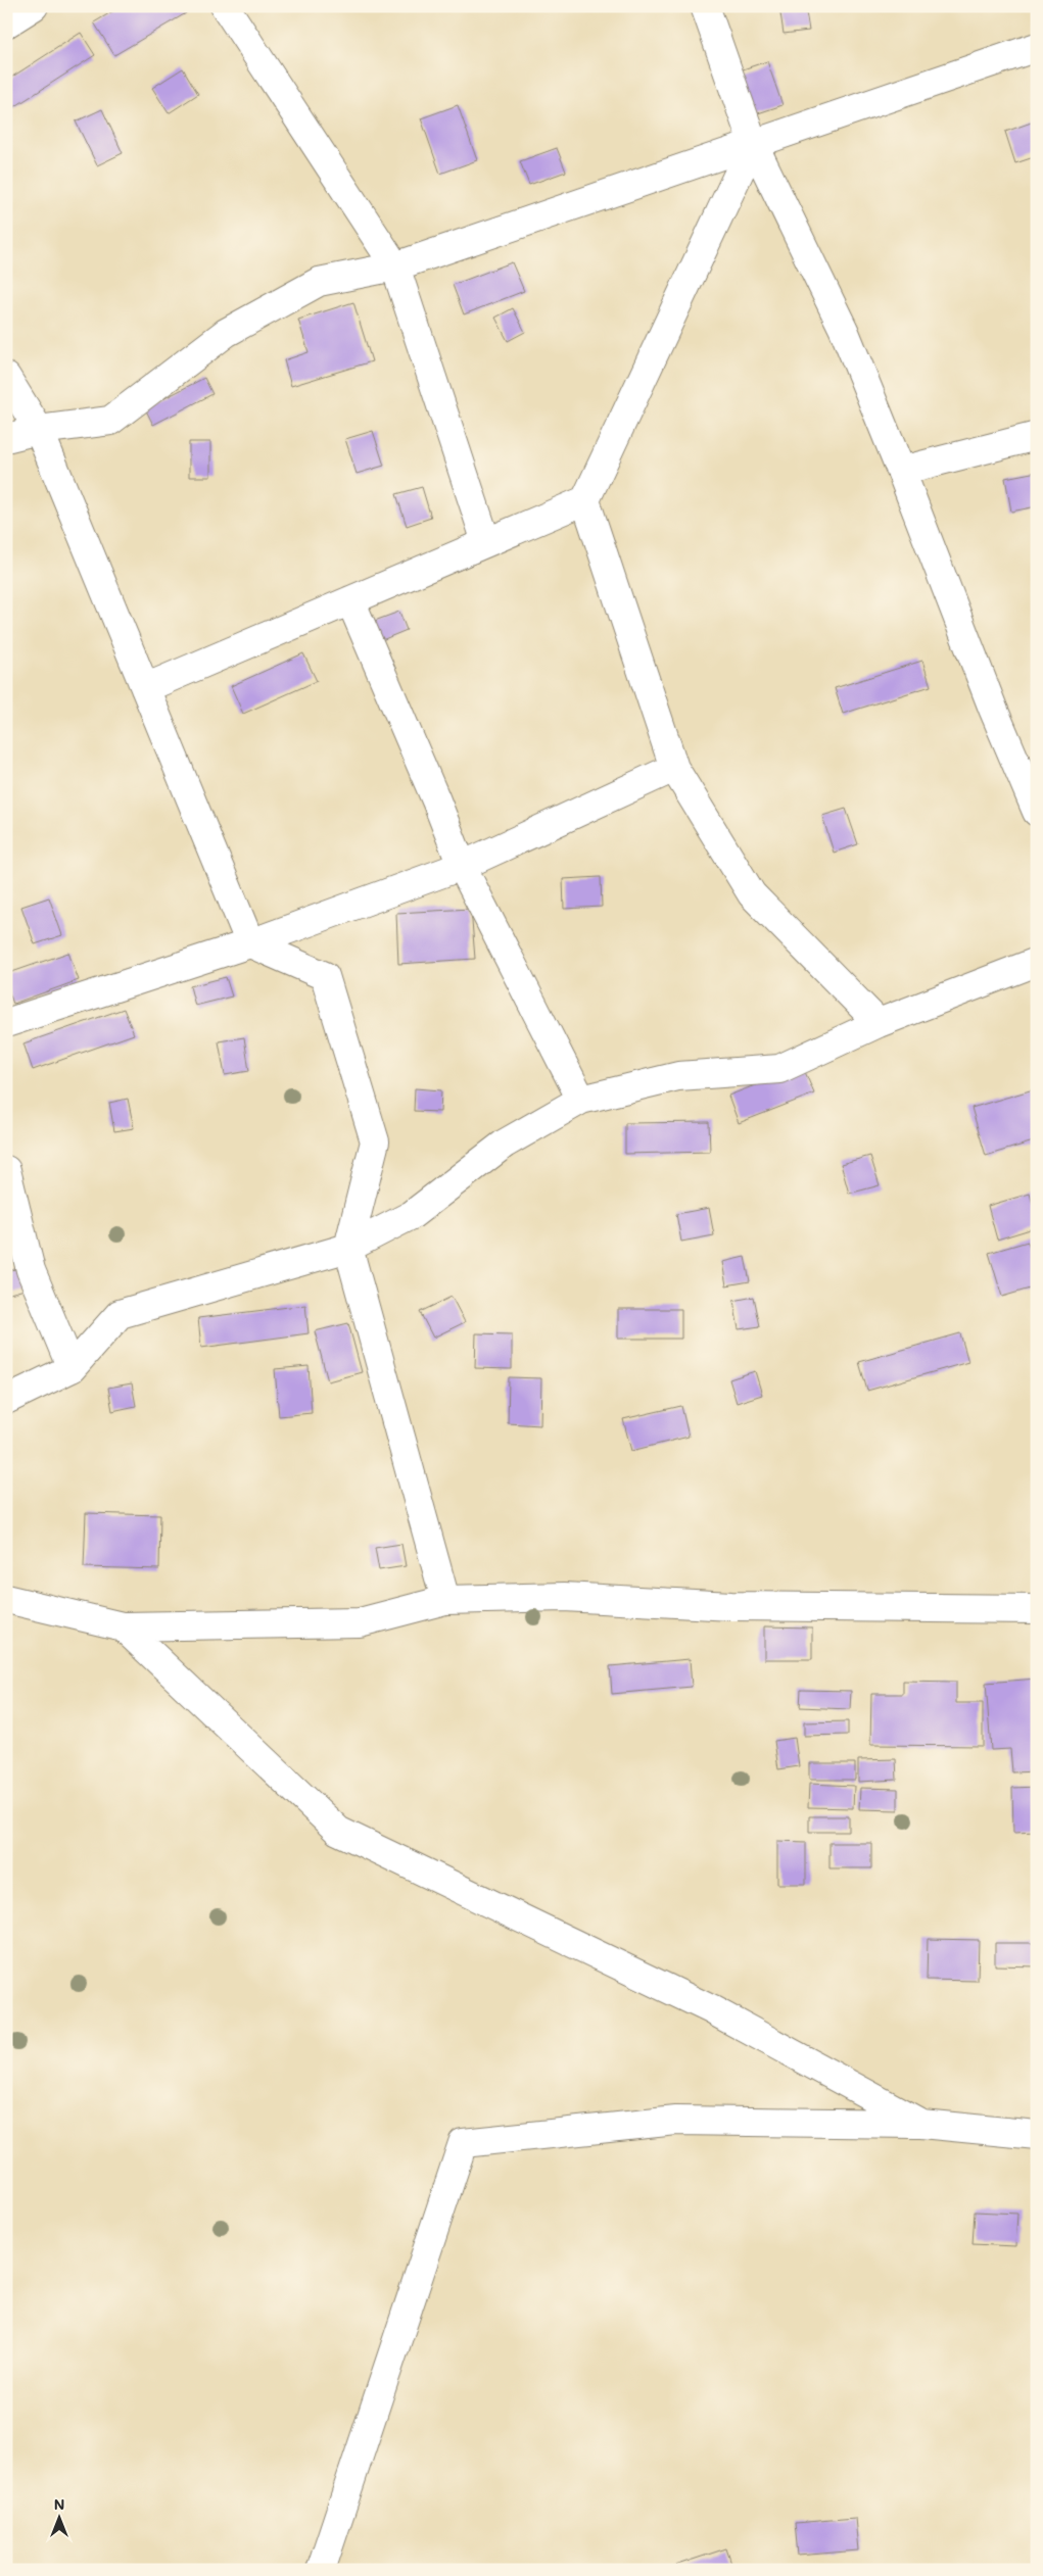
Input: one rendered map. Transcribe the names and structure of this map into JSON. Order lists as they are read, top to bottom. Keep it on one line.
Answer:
{"north":"top"}
